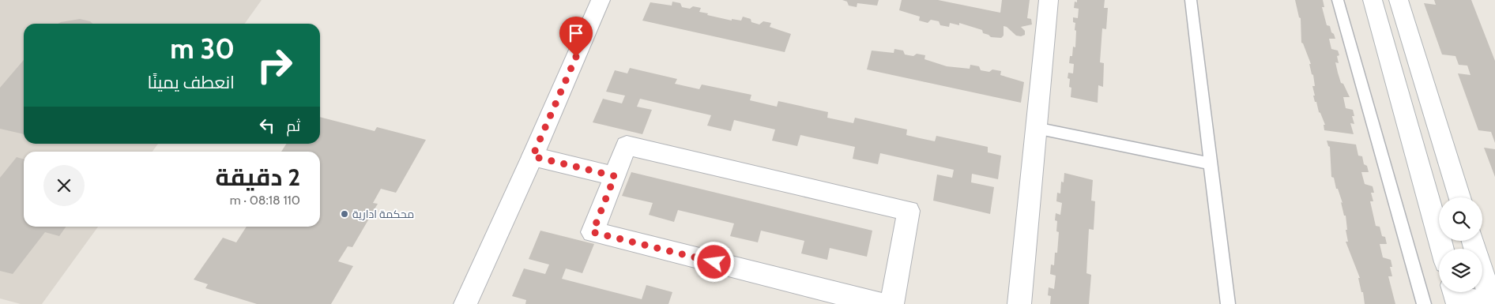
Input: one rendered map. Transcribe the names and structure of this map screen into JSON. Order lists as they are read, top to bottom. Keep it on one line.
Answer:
{"places":["محكمة ادارية"],"page":{"turn":["30 m","انعطف يمينًا"],"then":"ثم","heading":["2 دقيقة","110 m · 08:18"]}}
